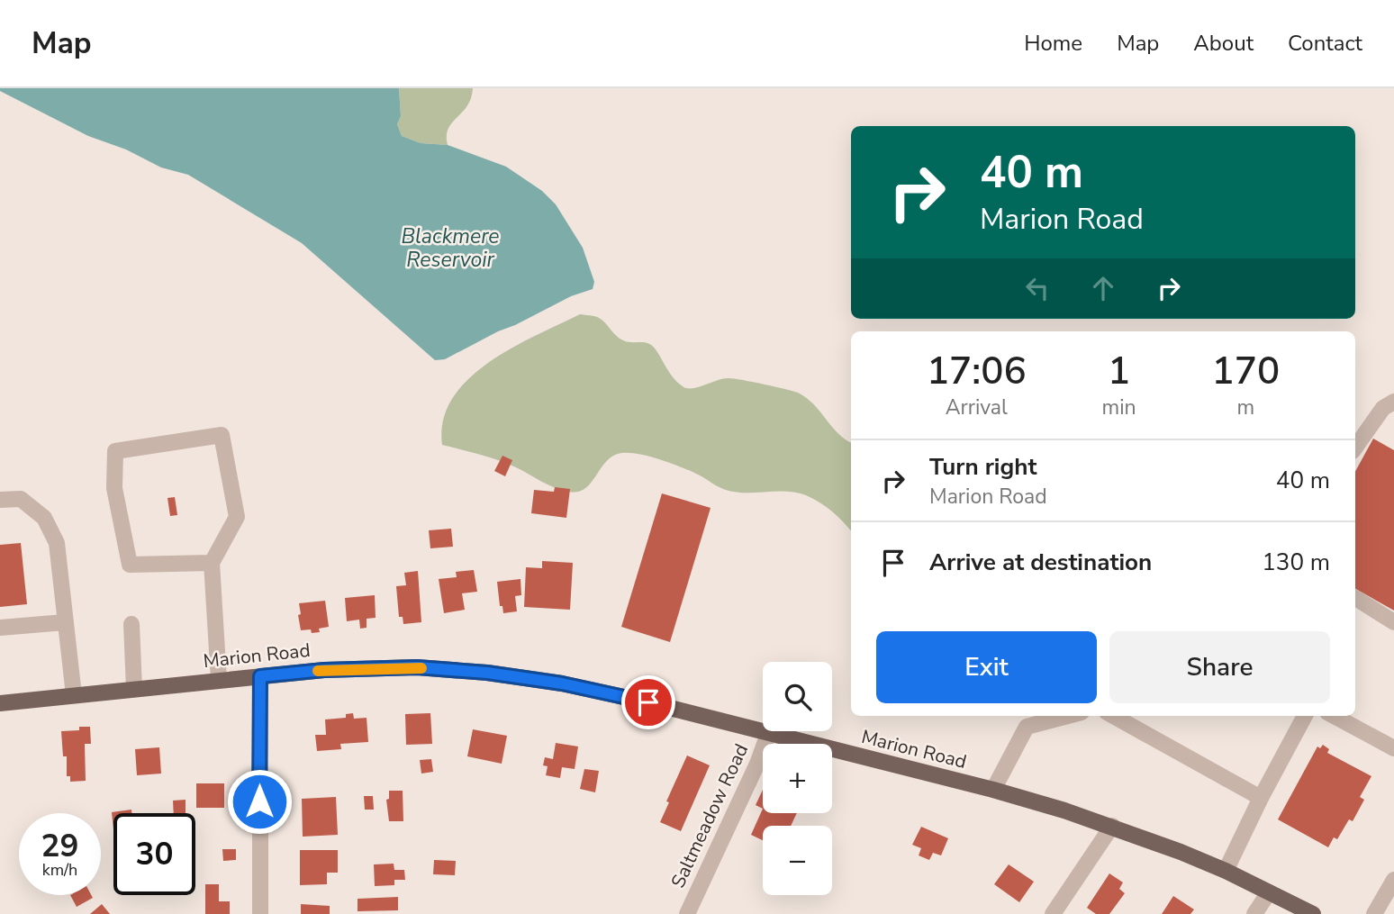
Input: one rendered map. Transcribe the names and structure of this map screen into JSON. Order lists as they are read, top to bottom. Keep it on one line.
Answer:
{"streets":{"main road":["Marion Road"],"street":["Saltmeadow Road"]},"crossings":[["Marion Road","Saltmeadow Road"]],"water":["Blackmere Reservoir"],"page":{"header":"Map","nav":["Home","Map","About","Contact"],"turn":["40 m","Marion Road"],"eta":["17:06","Arrival","1","min","170","m"],"list":[{"name":"Turn right","note":"Marion Road","value":"40 m"},{"name":"Arrive at destination","value":"130 m"}],"buttons":["Exit","Share"],"map_buttons":["+","−"],"speed":"29 km/h","limit":"30"}}
